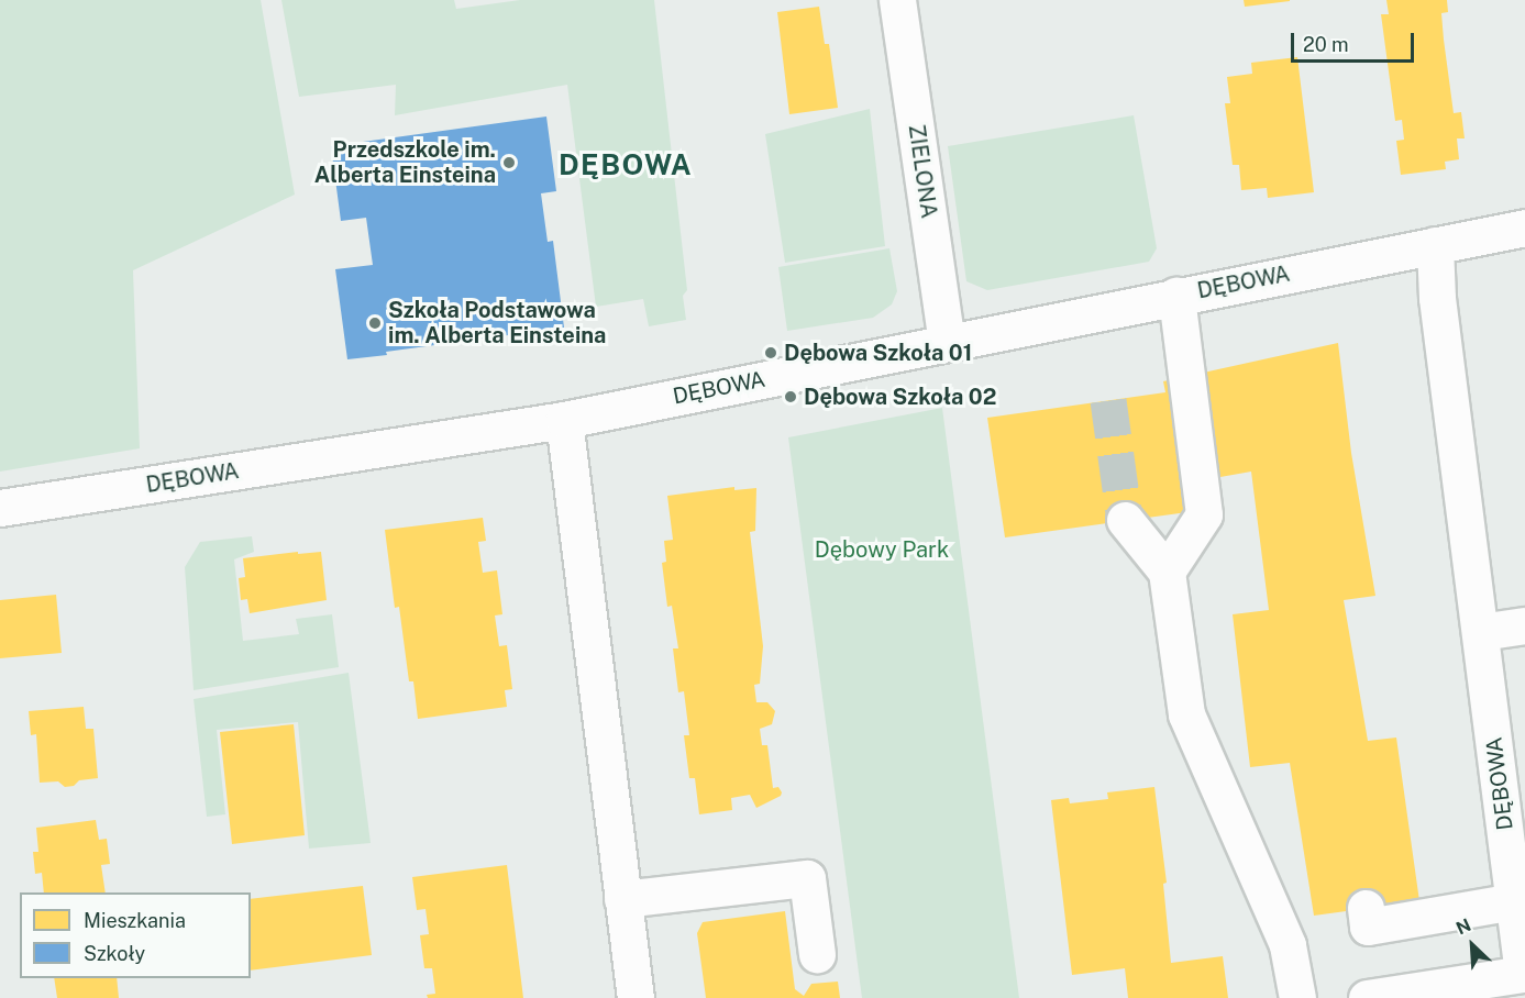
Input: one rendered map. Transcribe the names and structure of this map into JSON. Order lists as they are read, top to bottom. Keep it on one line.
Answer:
{"streets":{"street":["ZIELONA","DĘBOWA"]},"crossings":[["ZIELONA","DĘBOWA"]],"districts":["DĘBOWA"],"parks":["Dębowy Park"],"places":["Przedszkole im. Alberta Einsteina","Szkoła Podstawowa im. Alberta Einsteina","Dębowa Szkoła 01","Dębowa Szkoła 02"],"legend":["Mieszkania","Szkoły"],"scale_bar":"20 m","north":"top left"}
